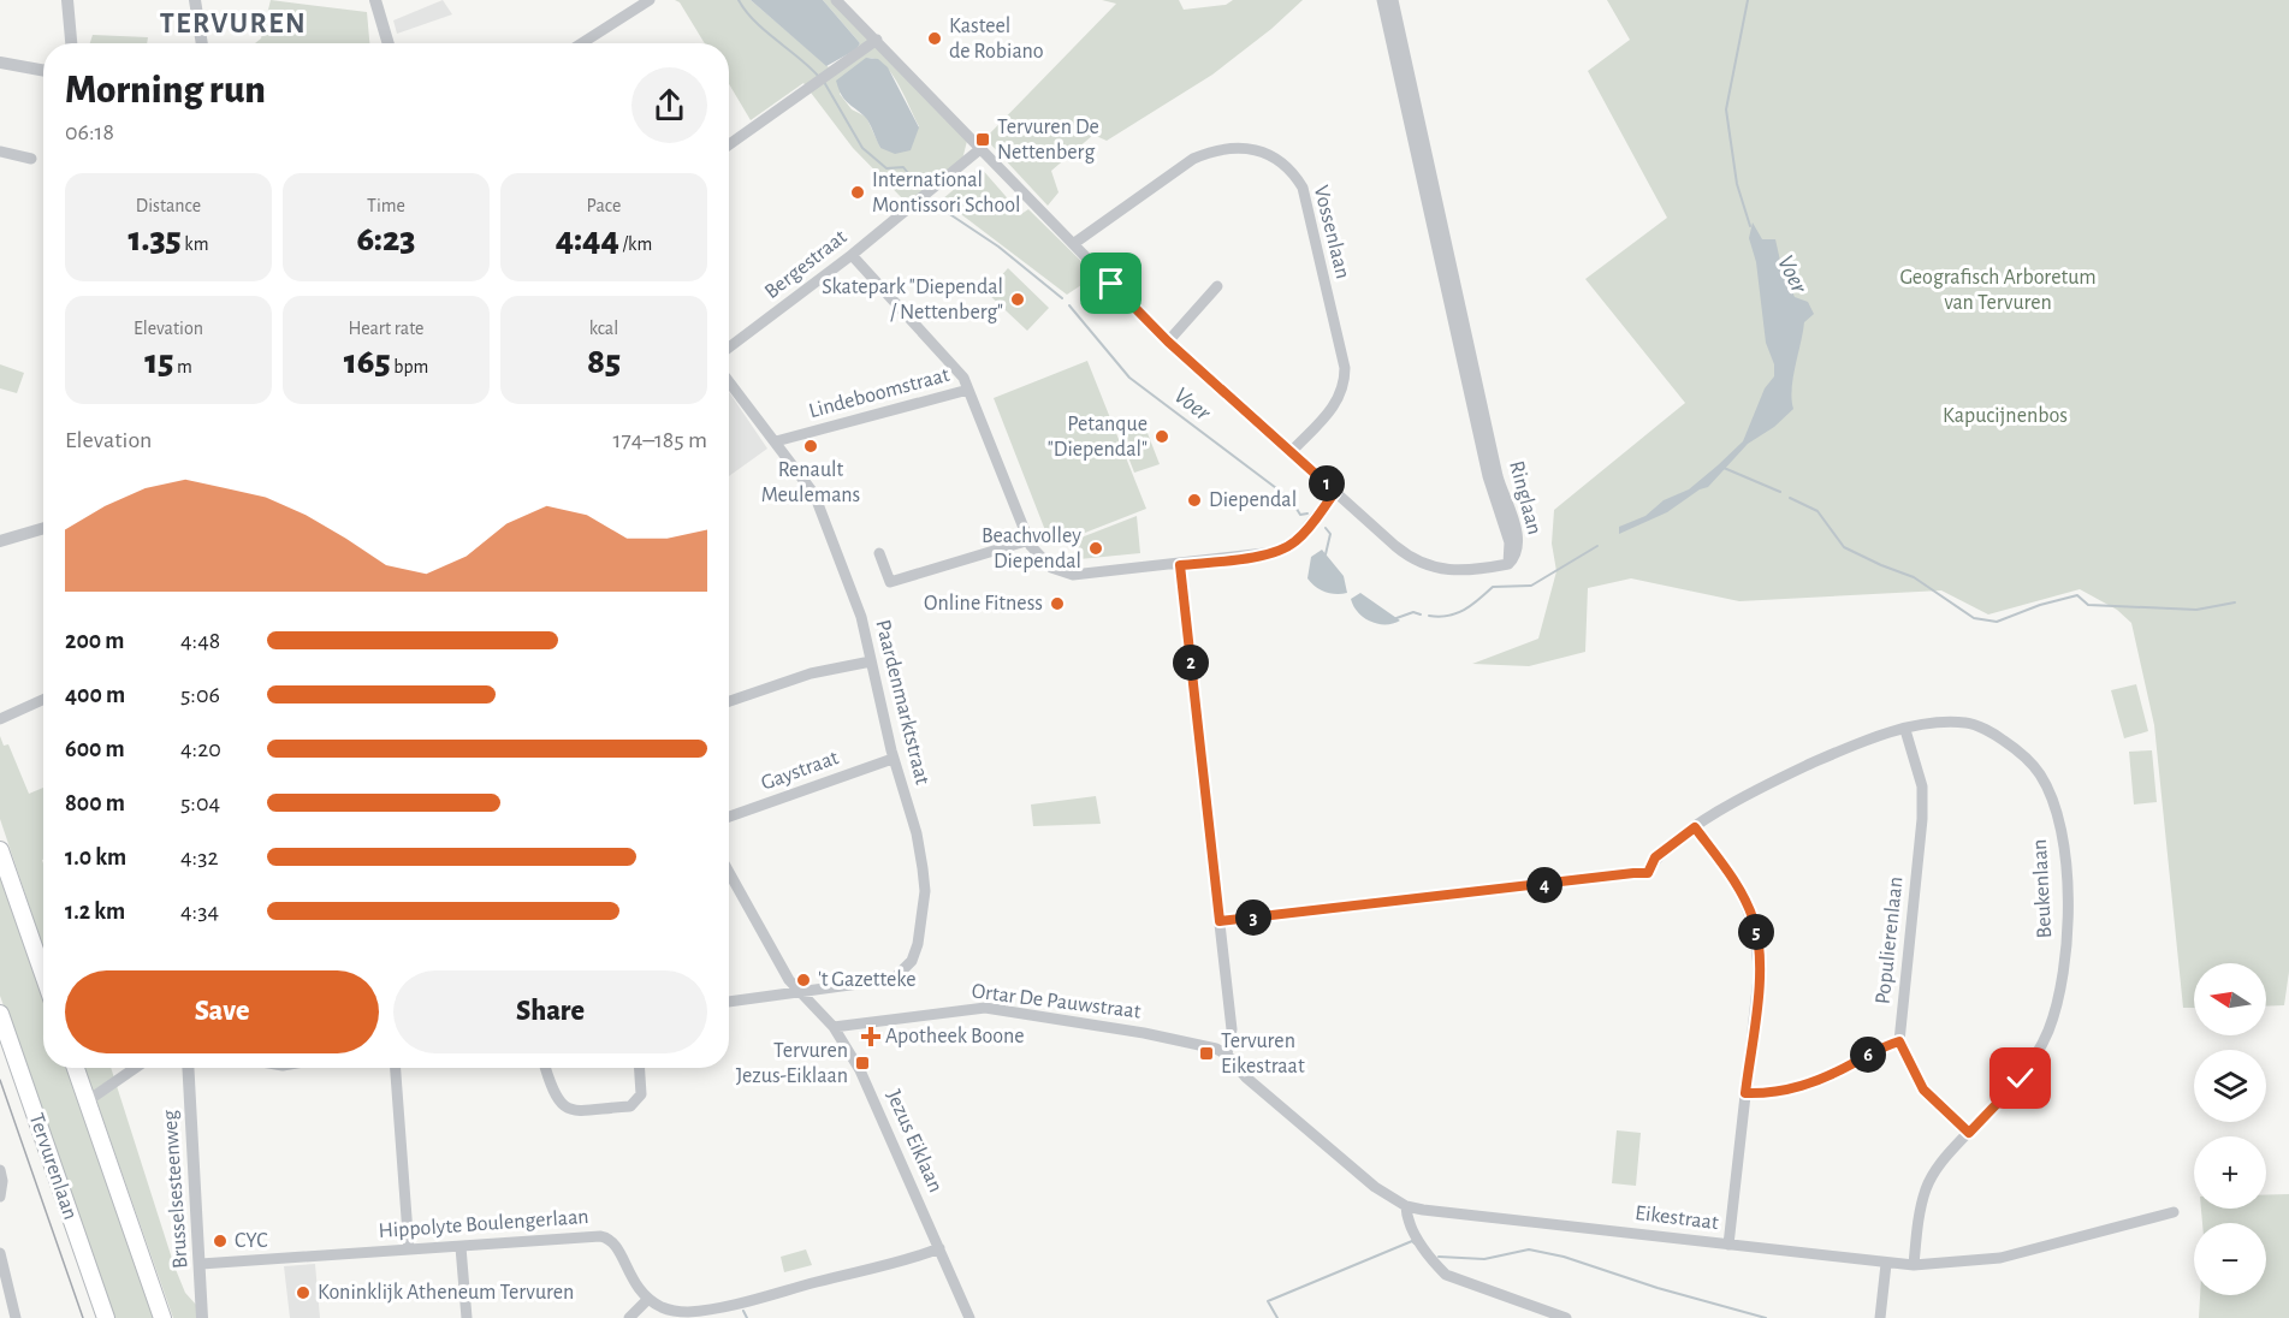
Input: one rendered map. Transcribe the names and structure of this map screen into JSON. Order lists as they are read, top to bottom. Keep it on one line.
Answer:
{"streets":{"main road":["Tervurenlaan"],"street":["Vossenlaan","Bergestraat","Lindeboomstraat","Ringlaan","Paardenmarktstraat","Gaystraat","Beukenlaan","Populierenlaan","Ortar De Pauwstraat","Jezus Eiklaan","Brusselsesteenweg","Eikestraat","Hippolyte Boulengerlaan"]},"crossings":[["Lindeboomstraat","Paardenmarktstraat"],["Paardenmarktstraat","Gaystraat"],["Paardenmarktstraat","Jezus Eiklaan"],["Beukenlaan","Populierenlaan"],["Beukenlaan","Eikestraat"],["Ortar De Pauwstraat","Jezus Eiklaan"],["Ortar De Pauwstraat","Eikestraat"],["Brusselsesteenweg","Hippolyte Boulengerlaan"]],"districts":["TERVUREN"],"water":["Voer"],"parks":["Geografisch Arboretum van Tervuren","Kapucijnenbos"],"places":{"other":["Kasteel de Robiano","International Montissori School","Skatepark \"Diependal / Nettenberg\"","Petanque \"Diependal\"","Renault Meulemans","Diependal","Beachvolley Diependal","Online Fitness","'t Gazetteke","CYC","Koninklijk Atheneum Tervuren"],"transit":["Tervuren De Nettenberg","Tervuren Eikestraat","Tervuren Jezus-Eiklaan"],"health":["Apotheek Boone"]},"north":"left","page":{"heading":["Morning run","06:18"],"stats":[["Distance","1.35 km"],["Time","6:23"],["Pace","4:44 /km"],["Elevation","15 m"],["Heart rate","165 bpm"],["kcal","85"]],"chart":["Elevation","174–185 m"],"pins":["1","2","4","3","5","6"],"list":[{"name":"200 m","note":"4:48"},{"name":"400 m","note":"5:06"},{"name":"600 m","note":"4:20"},{"name":"800 m","note":"5:04"},{"name":"1.0 km","note":"4:32"},{"name":"1.2 km","note":"4:34"}],"buttons":["Save","Share"],"map_buttons":["+","−"]}}
